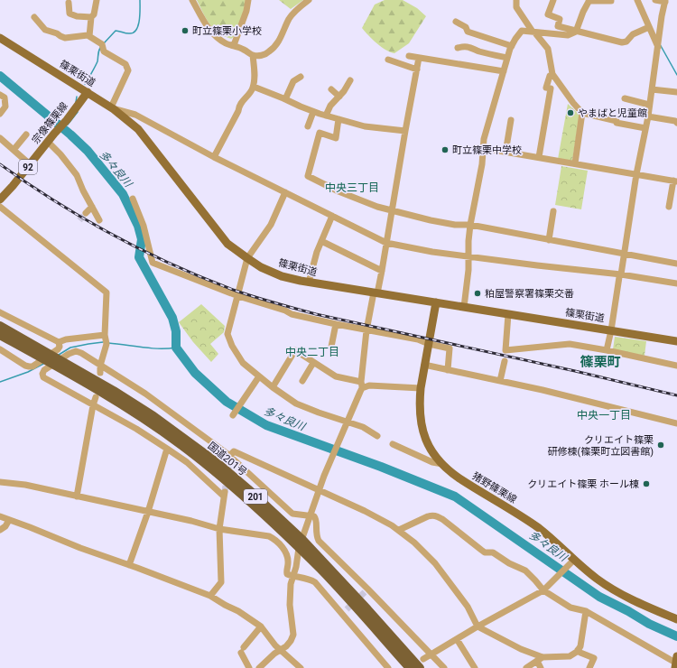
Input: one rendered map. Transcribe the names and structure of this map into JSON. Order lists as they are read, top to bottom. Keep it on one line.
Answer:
{"streets":{"highway":["国道201号","201"],"main road":["篠栗街道","宗像篠栗線","92","猪野篠栗線"]},"crossings":[["篠栗街道","宗像篠栗線"],["篠栗街道","猪野篠栗線"]],"districts":["中央三丁目","中央二丁目","篠栗町","中央一丁目"],"water":["多々良川"],"places":["町立篠栗小学校","やまばと児童館","町立篠栗中学校","粕屋警察署篠栗交番","クリエイト篠栗 研修棟(篠栗町立図書館)","クリエイト篠栗 ホール棟"]}
